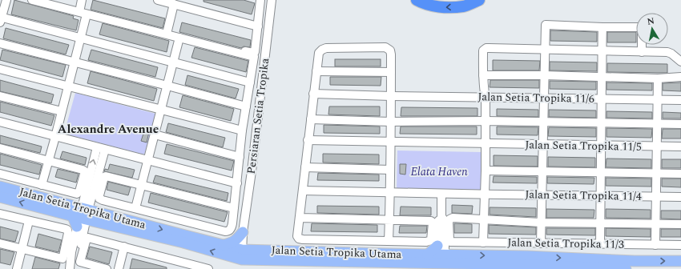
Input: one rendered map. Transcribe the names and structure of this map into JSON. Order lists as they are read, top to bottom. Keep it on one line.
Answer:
{"streets":{"main road":["Jalan Setia Tropika Utama"],"street":["Jalan Setia Tropika 11/6","Persiaran Setia Tropika","Jalan Setia Tropika 11/5","Jalan Setia Tropika 11/4","Jalan Setia Tropika 11/3"]},"crossings":[["Persiaran Setia Tropika","Jalan Setia Tropika Utama"],["Jalan Setia Tropika Utama","Jalan Setia Tropika 11/3"]],"districts":["Alexandre Avenue"],"parks":["Elata Haven"],"north":"top"}
